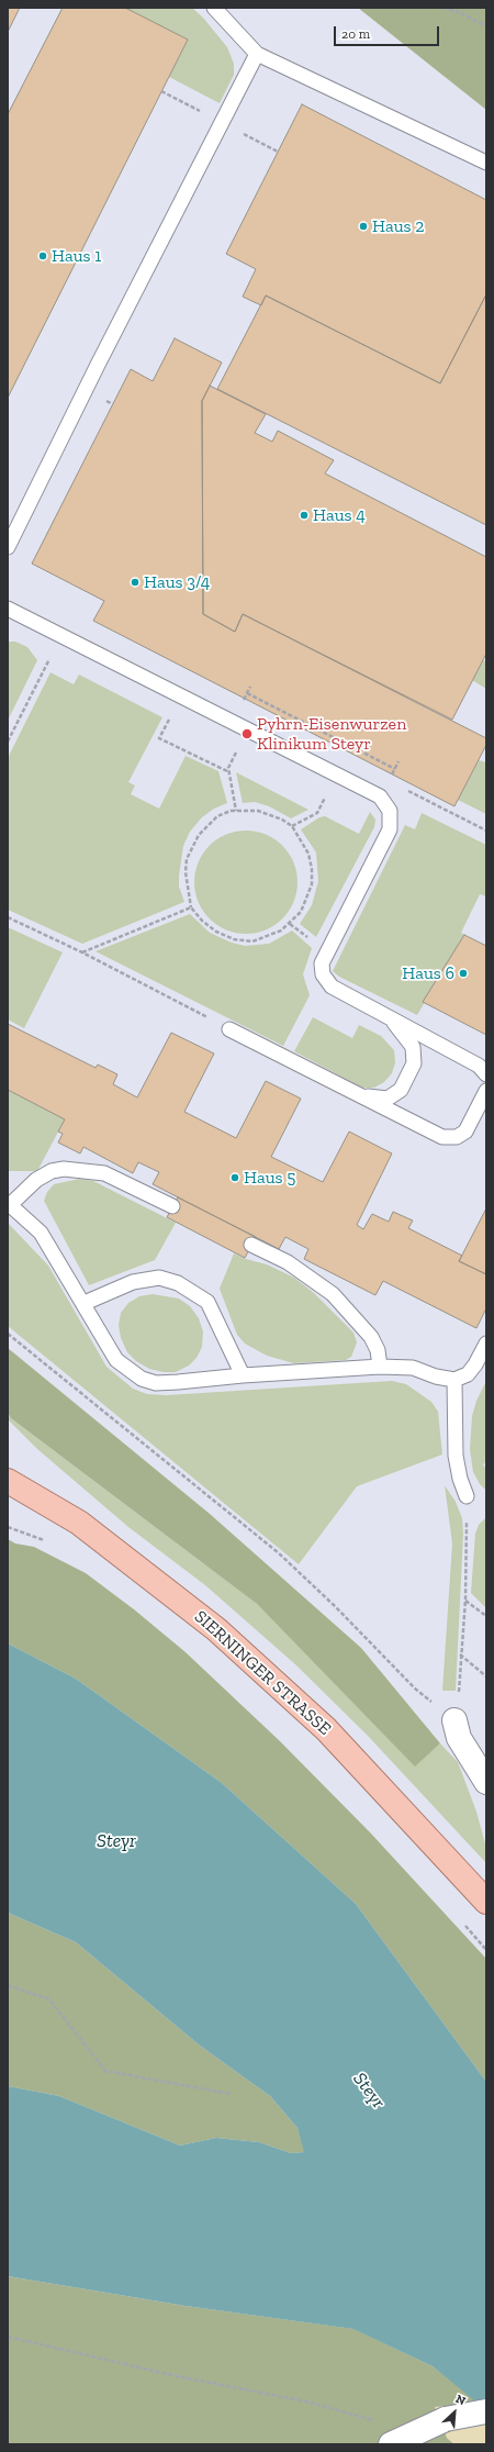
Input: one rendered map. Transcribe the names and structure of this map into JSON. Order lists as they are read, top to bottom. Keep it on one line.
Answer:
{"streets":{"main road":["SIERNINGER STRASSE"]},"water":["Steyr"],"places":["Haus 2","Haus 1","Haus 4","Haus 3/4","Pyhrn-Eisenwurzen Klinikum Steyr","Haus 6","Haus 5"],"scale_bar":"20 m","north":"top right"}
